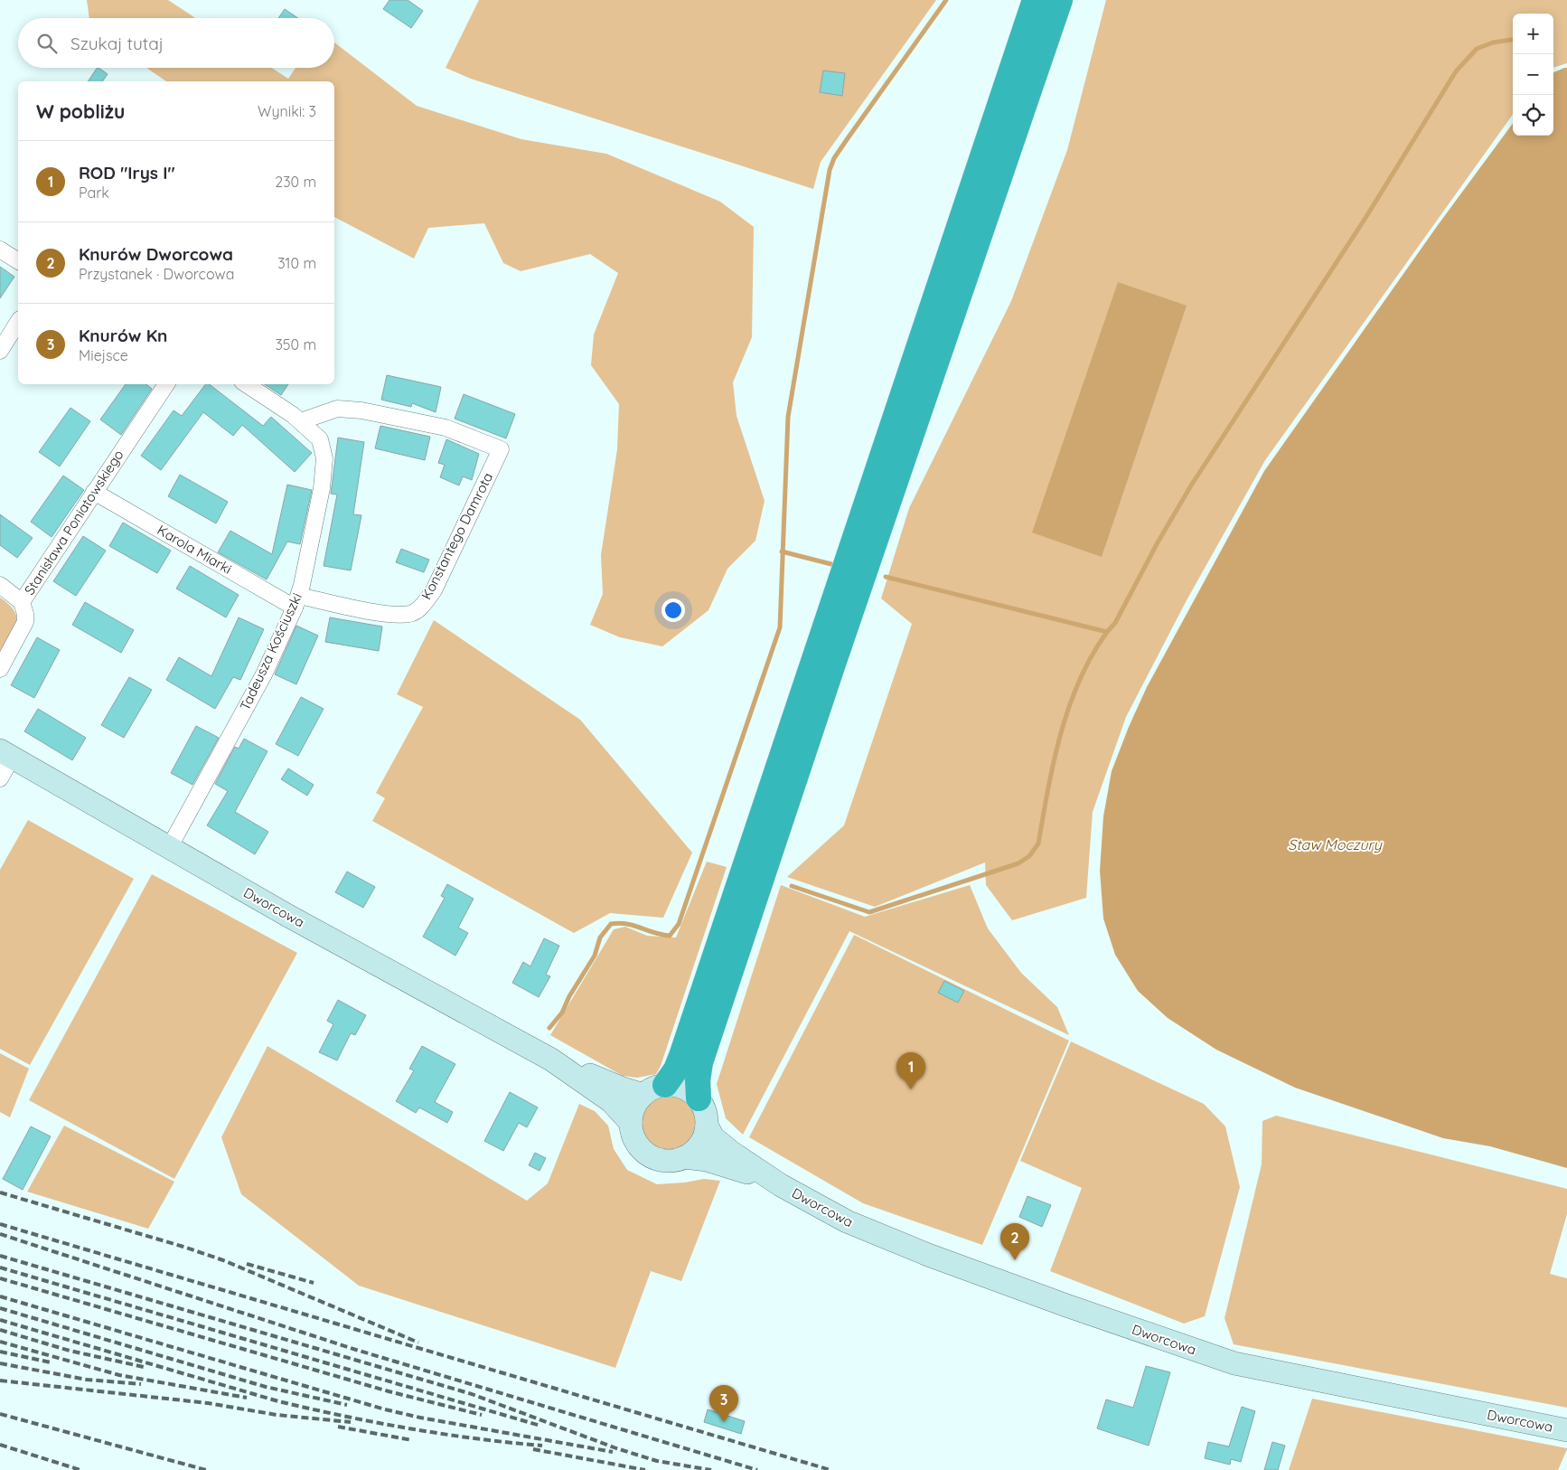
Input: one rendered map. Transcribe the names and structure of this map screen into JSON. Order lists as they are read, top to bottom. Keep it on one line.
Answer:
{"streets":{"main road":["Dworcowa"],"street":["Stanisława Poniatowskiego","Konstantego Damrota","Karola Miarki","Tadeusza Kościuszki"]},"crossings":[["Stanisława Poniatowskiego","Karola Miarki"],["Konstantego Damrota","Karola Miarki"],["Konstantego Damrota","Tadeusza Kościuszki"],["Karola Miarki","Tadeusza Kościuszki"],["Tadeusza Kościuszki","Dworcowa"]],"water":["Staw Moczury"],"page":{"map_buttons":["+","−"],"search":"Szukaj tutaj","heading":["W pobliżu","Wyniki: 3"],"list":[{"mark":"1","name":"ROD \"Irys I\"","note":"Park","value":"230 m"},{"mark":"2","name":"Knurów Dworcowa","note":"Przystanek · Dworcowa","value":"310 m"},{"mark":"3","name":"Knurów Kn","note":"Miejsce","value":"350 m"}],"pins":["1","2","3"]}}
